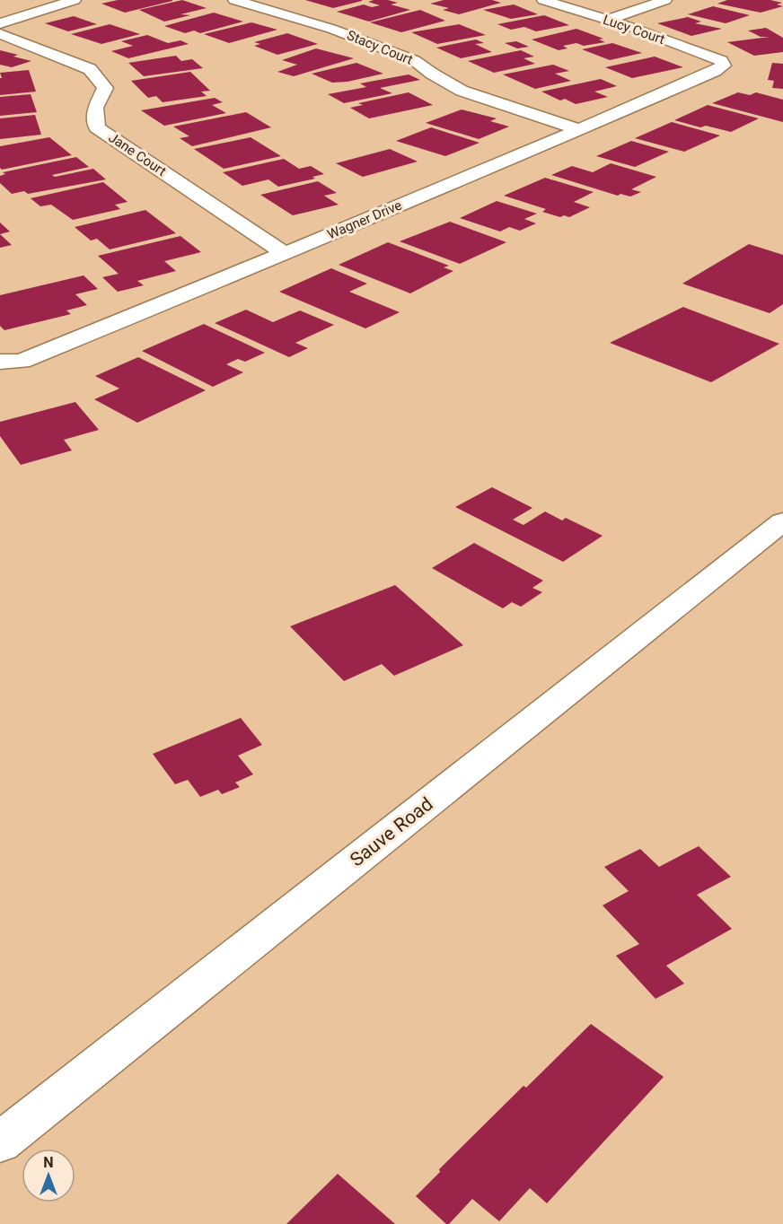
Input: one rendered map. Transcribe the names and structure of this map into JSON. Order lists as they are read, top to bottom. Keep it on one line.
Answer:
{"streets":{"street":["Lucy Court","Stacy Court","Jane Court","Wagner Drive","Sauve Road"]},"crossings":[["Lucy Court","Wagner Drive"],["Stacy Court","Wagner Drive"],["Jane Court","Wagner Drive"]],"north":"top"}
